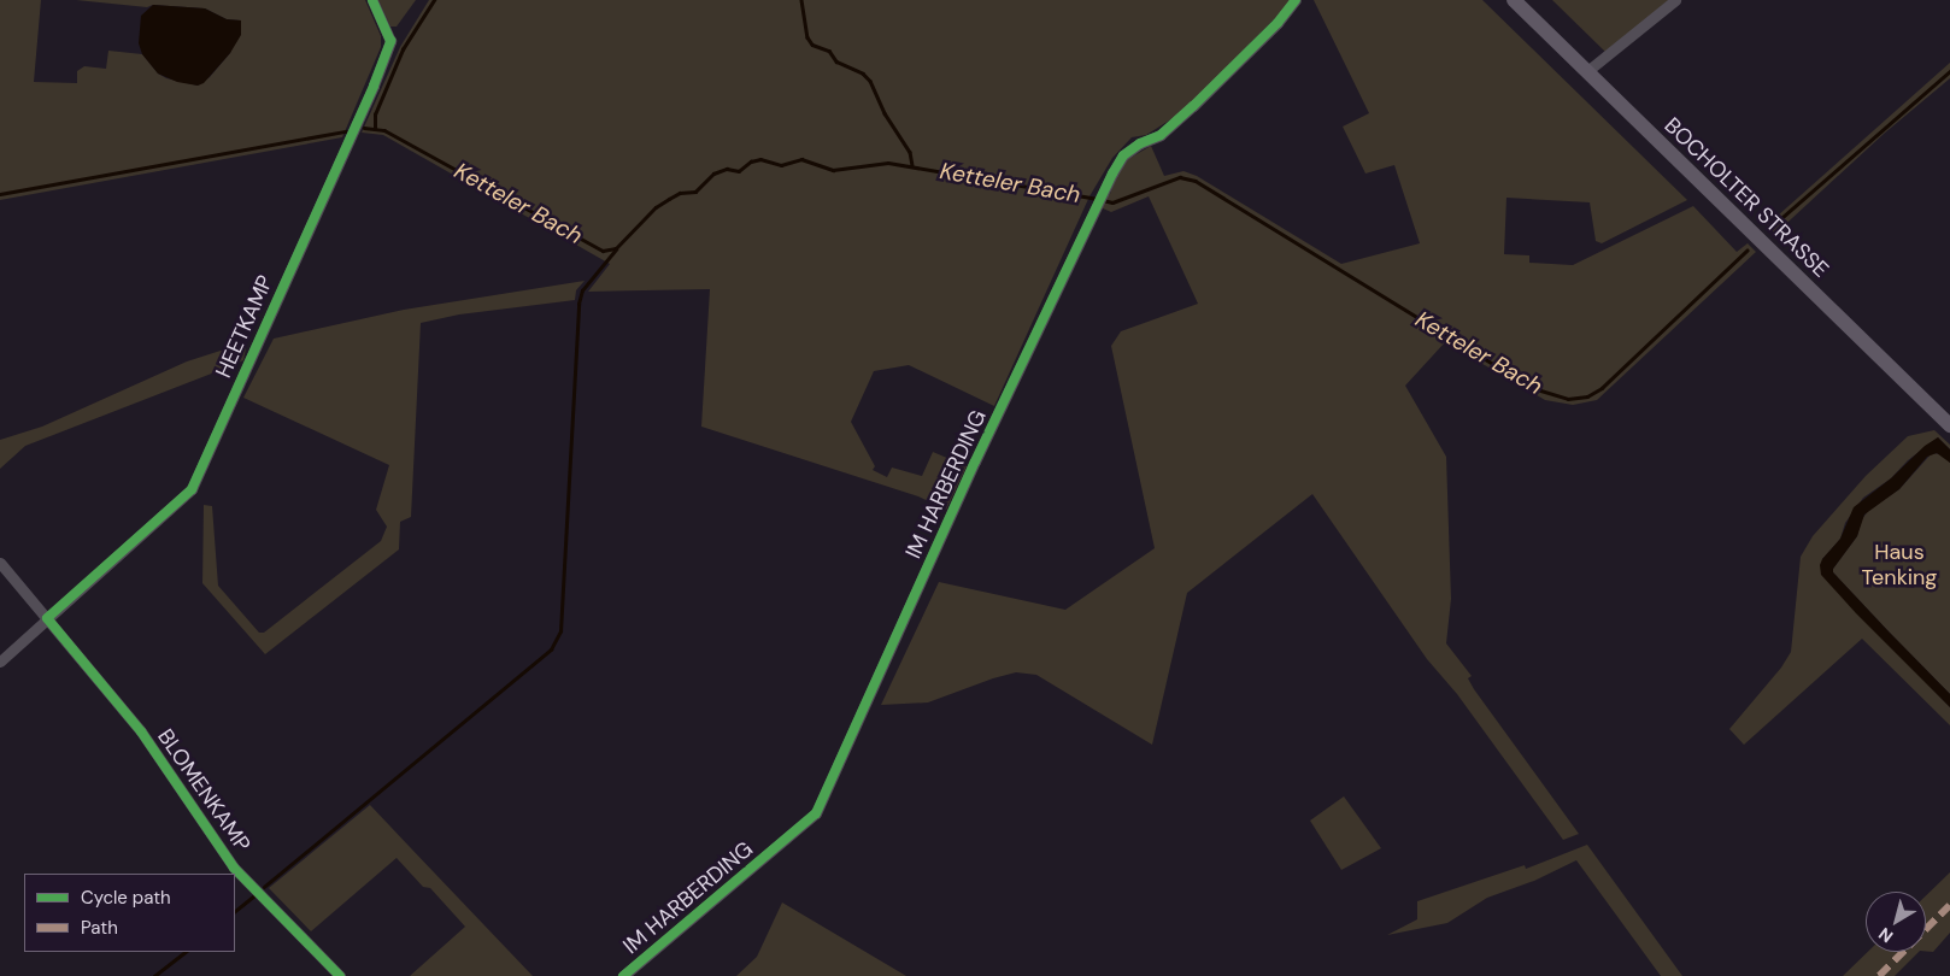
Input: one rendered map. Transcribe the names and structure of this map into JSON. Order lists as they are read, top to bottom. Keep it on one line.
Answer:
{"streets":{"main road":["BOCHOLTER STRASSE"],"street":["HEETKAMP","IM HARBERDING","BLOMENKAMP"]},"crossings":[["HEETKAMP","BLOMENKAMP"]],"water":["Ketteler Bach"],"parks":["Haus Tenking"],"legend":["Cycle path","Path"],"north":"bottom left"}
